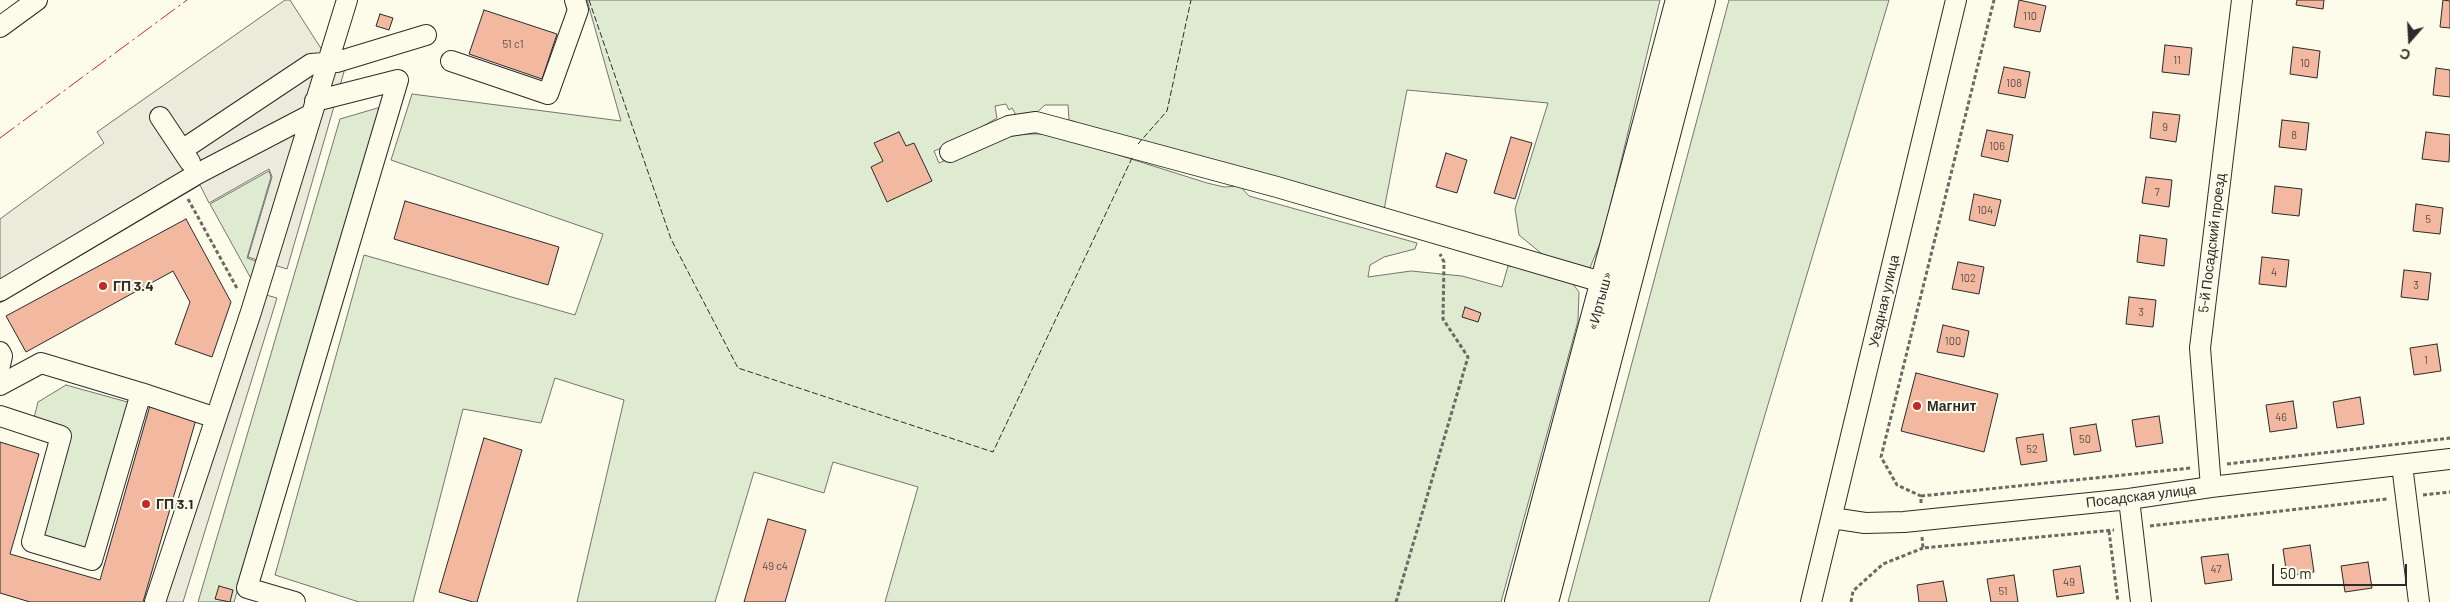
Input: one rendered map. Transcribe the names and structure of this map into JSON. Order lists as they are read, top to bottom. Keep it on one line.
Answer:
{"streets":{"highway":["«Иртыш»"],"street":["5-й Посадский проезд","Уездная улица","Посадская улица"]},"crossings":[["5-й Посадский проезд","Посадская улица"],["Уездная улица","Посадская улица"]],"places":["ГП 3.4","Магнит","ГП 3.1"],"house_numbers":["110","51 c1","11","10","108","9","8","106","7","104","5","4","102","3","3","100","1","46","50","52","49 с4","47","49","51"],"scale_bar":"50 m","north":"bottom"}
